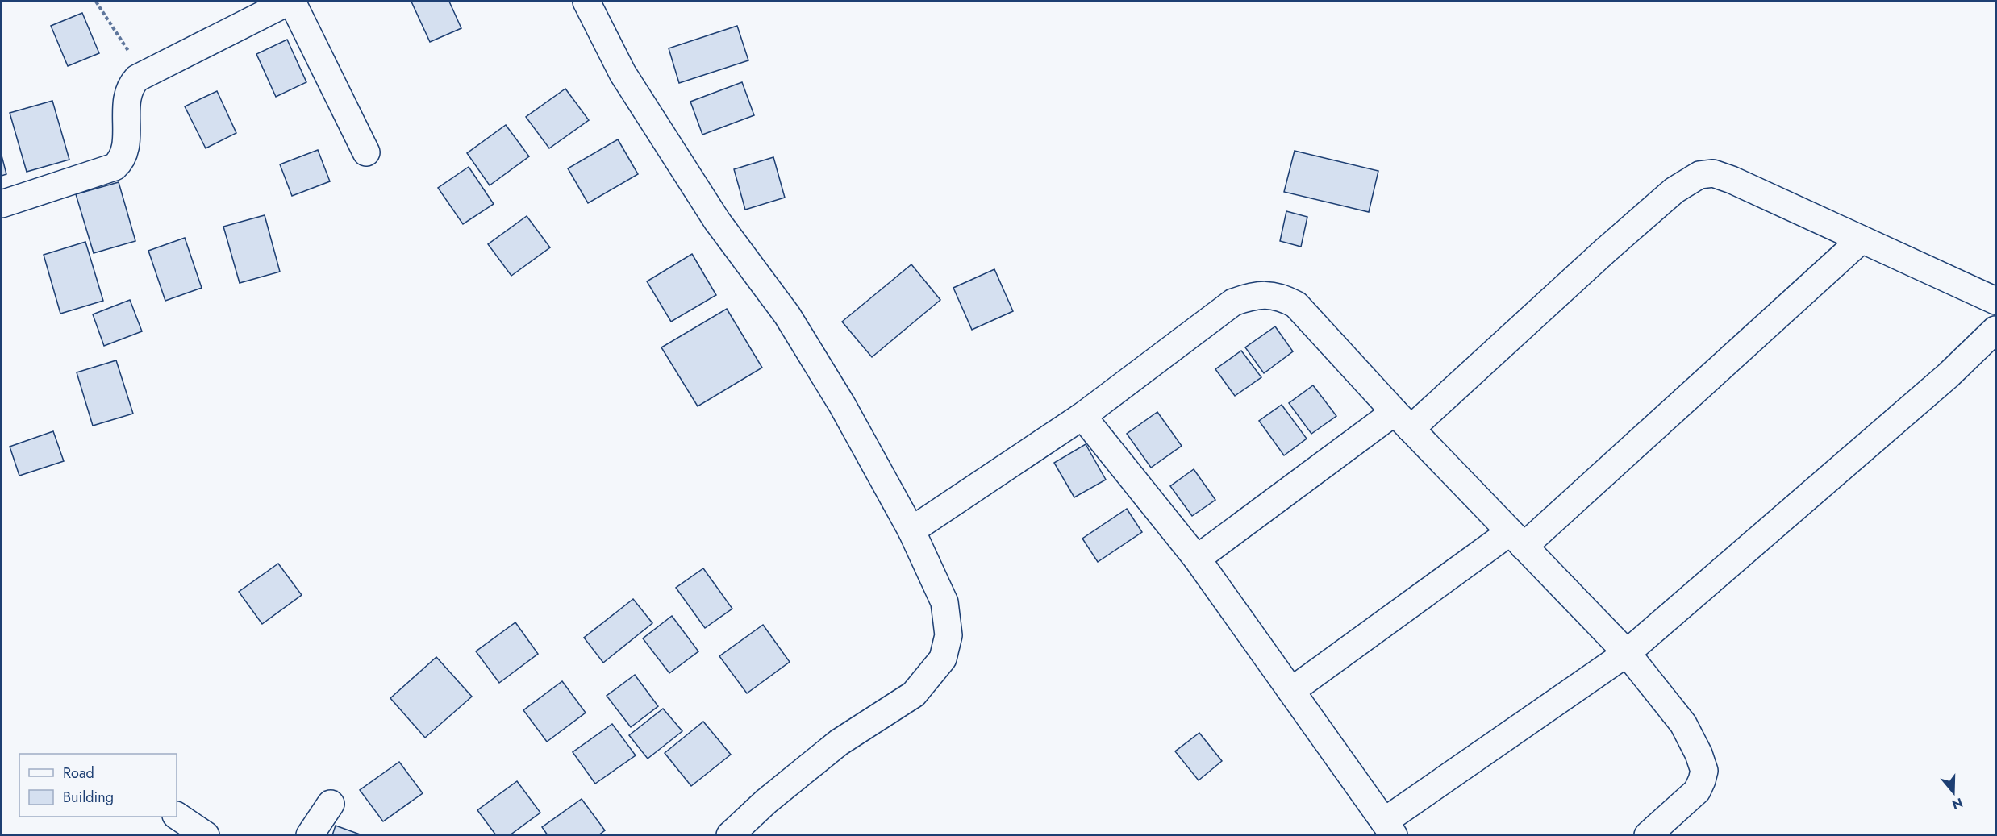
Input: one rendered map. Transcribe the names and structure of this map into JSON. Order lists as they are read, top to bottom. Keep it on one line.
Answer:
{"legend":["Road","Building"],"north":"bottom"}
